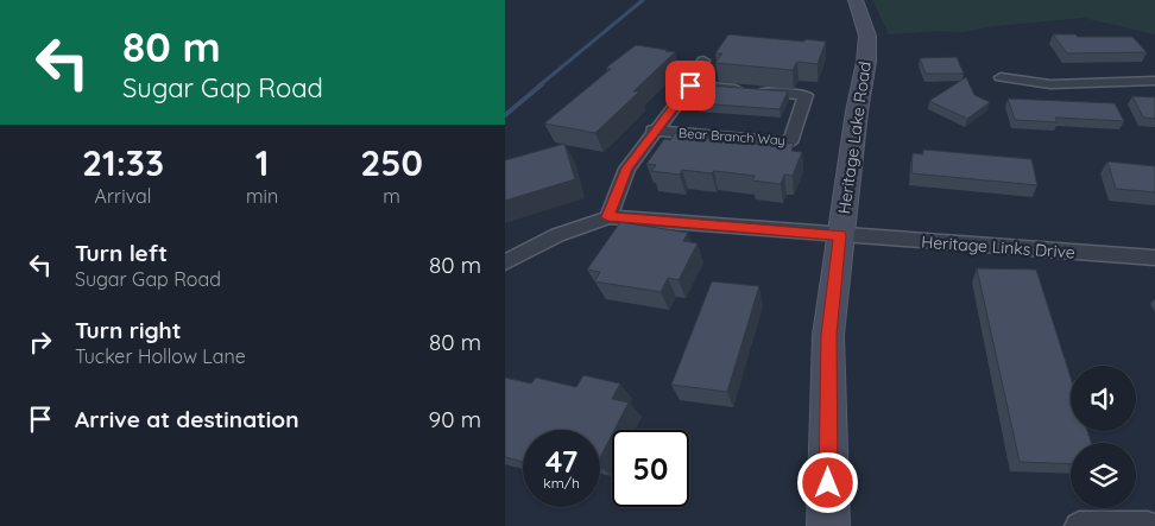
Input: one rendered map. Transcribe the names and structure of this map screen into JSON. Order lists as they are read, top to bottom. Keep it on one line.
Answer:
{"streets":{"main road":["Heritage Lake Road"],"street":["Bear Branch Way","Heritage Links Drive"]},"crossings":[["Heritage Lake Road","Heritage Links Drive"]],"page":{"turn":["80 m","Sugar Gap Road"],"eta":["21:33","Arrival","1","min","250","m"],"list":[{"name":"Turn left","note":"Sugar Gap Road","value":"80 m"},{"name":"Turn right","note":"Tucker Hollow Lane","value":"80 m"},{"name":"Arrive at destination","value":"90 m"}],"speed":"47 km/h","limit":"50"}}
